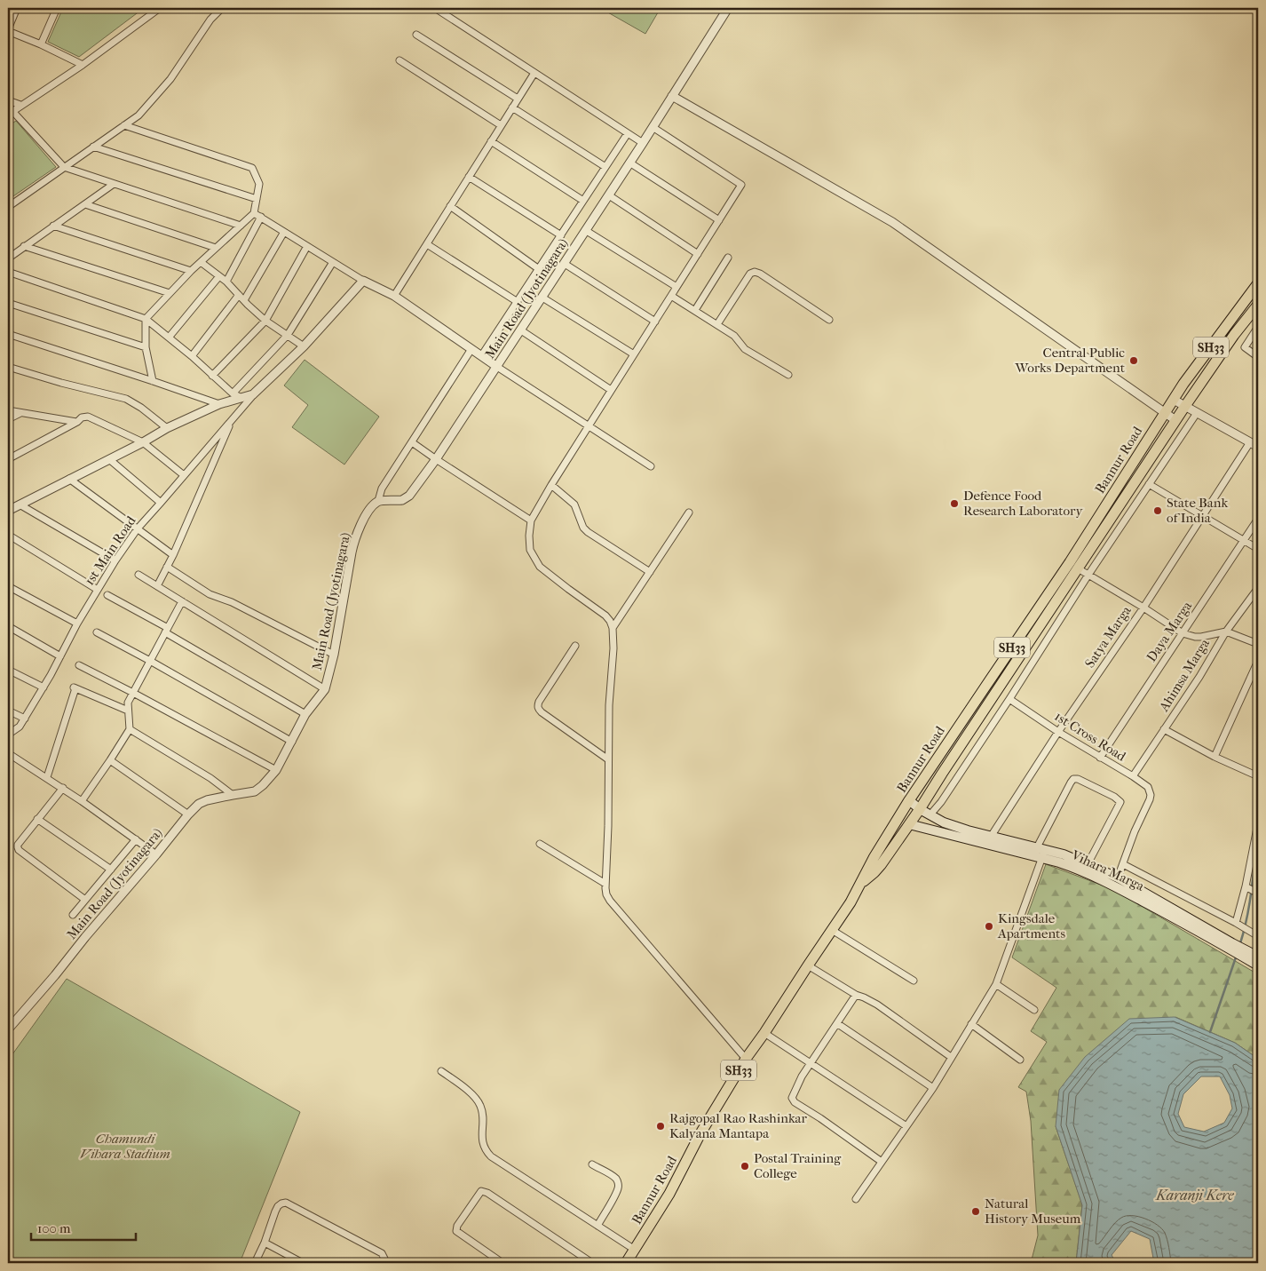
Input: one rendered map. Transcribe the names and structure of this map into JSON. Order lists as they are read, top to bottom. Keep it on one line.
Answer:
{"streets":{"main road":["SH33","Bannur Road","Vihara Marga"],"street":["Main Road (Jyotinagara)","1st Main Road","Daya Marga","Satya Marga","Ahimsa Marga","1st Cross Road"]},"crossings":[["Bannur Road","Vihara Marga"],["Daya Marga","1st Cross Road"],["Satya Marga","1st Cross Road"],["Satya Marga","Vihara Marga"],["Ahimsa Marga","1st Cross Road"]],"water":["Karanji Kere"],"parks":["Chamundi Vihara Stadium"],"places":["Central Public Works Department","Defence Food Research Laboratory","State Bank of India","Kingsdale Apartments","Rajgopal Rao Rashinkar Kalyana Mantapa","Postal Training College","Natural History Museum"],"scale_bar":"100 m"}
